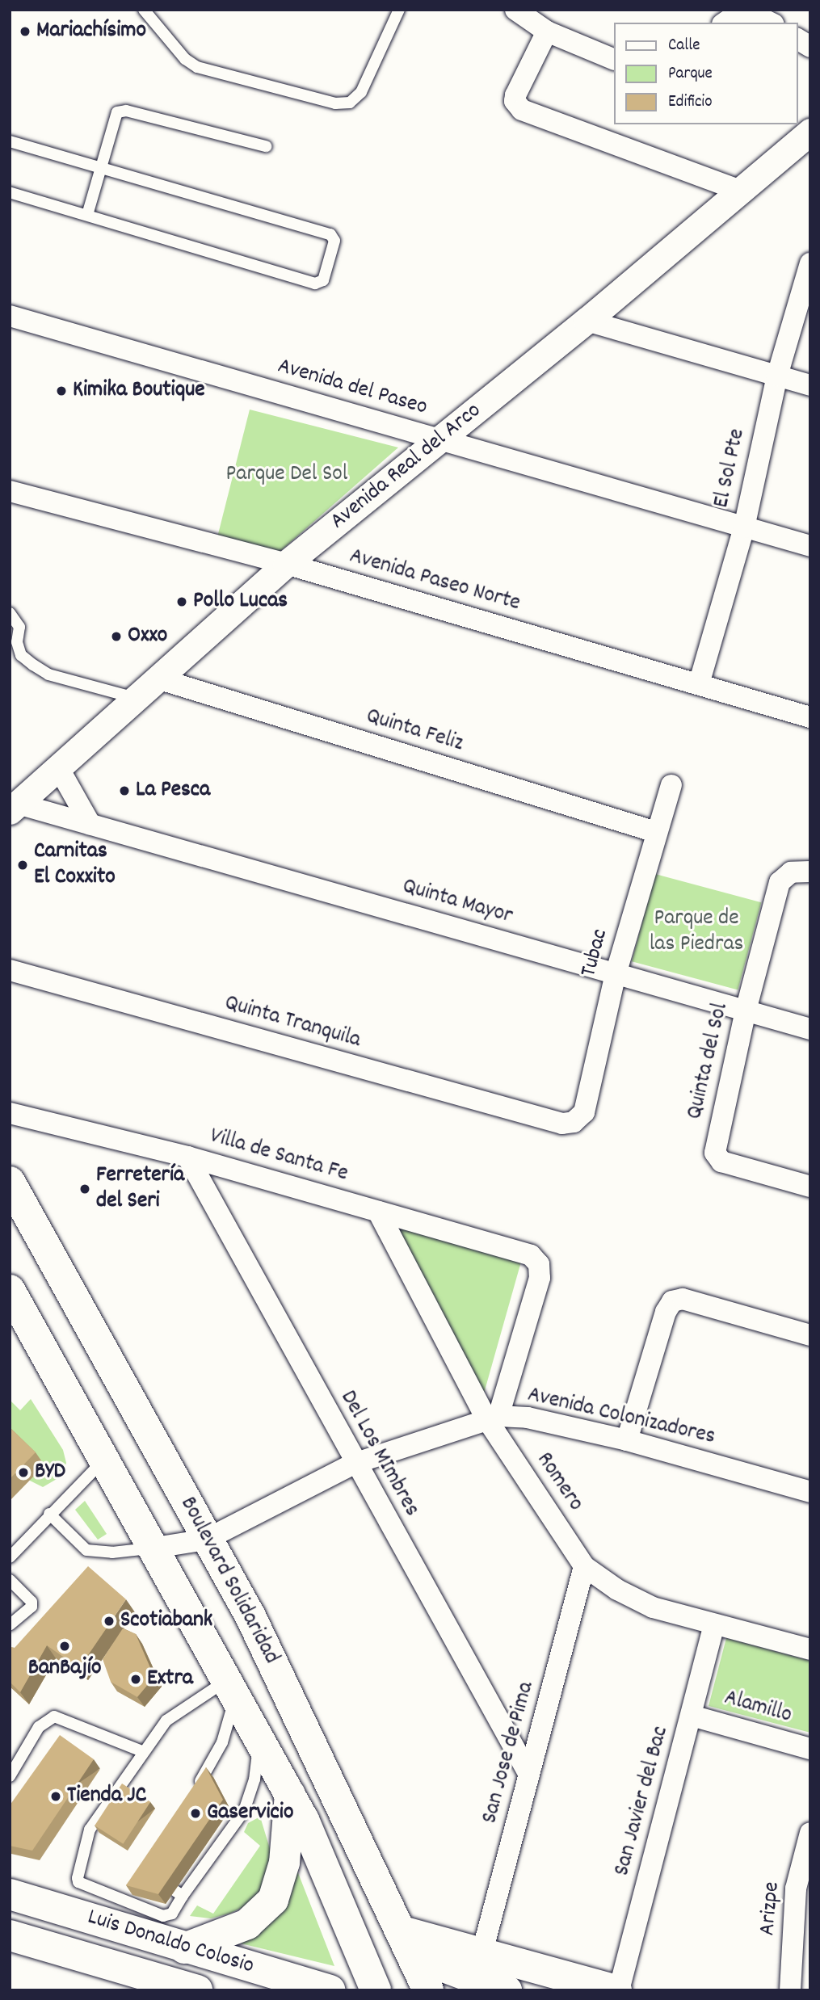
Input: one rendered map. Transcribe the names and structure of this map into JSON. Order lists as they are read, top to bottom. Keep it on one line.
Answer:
{"streets":{"main road":["Boulevard Solidaridad","Luis Donaldo Colosio"],"street":["Avenida del Paseo","Avenida Real del Arco","El Sol Pte","Avenida Paseo Norte","Quinta Feliz","Quinta Mayor","Tubac","Quinta Tranquila","Quinta del Sol","Villa de Santa Fe","Avenida Colonizadores","Del Los MImbres","Romero","Alamillo","San Jose de Pima","San Javier del Bac","Arizpe"]},"crossings":[["Avenida del Paseo","Avenida Real del Arco"],["Avenida del Paseo","El Sol Pte"],["Avenida Real del Arco","Avenida Paseo Norte"],["Avenida Real del Arco","Quinta Feliz"],["Avenida Real del Arco","Quinta Mayor"],["El Sol Pte","Avenida Paseo Norte"],["Quinta Feliz","Tubac"],["Quinta Mayor","Tubac"],["Quinta Mayor","Quinta del Sol"],["Tubac","Quinta Tranquila"],["Villa de Santa Fe","Avenida Colonizadores"],["Villa de Santa Fe","Del Los MImbres"],["Villa de Santa Fe","Romero"],["Avenida Colonizadores","Del Los MImbres"],["Avenida Colonizadores","Romero"],["Avenida Colonizadores","Boulevard Solidaridad"],["Del Los MImbres","San Jose de Pima"],["Romero","San Jose de Pima"],["Romero","San Javier del Bac"],["Alamillo","San Javier del Bac"]],"parks":["Parque Del Sol","Parque de las Piedras"],"places":["Mariachísimo","Kimika Boutique","Pollo Lucas","Oxxo","La Pesca","Carnitas El Coxxito","Ferretería del Seri","BYD","Scotiabank","BanBajío","Extra","Tienda JC","Gaservicio"],"legend":["Calle","Parque","Edificio"]}
